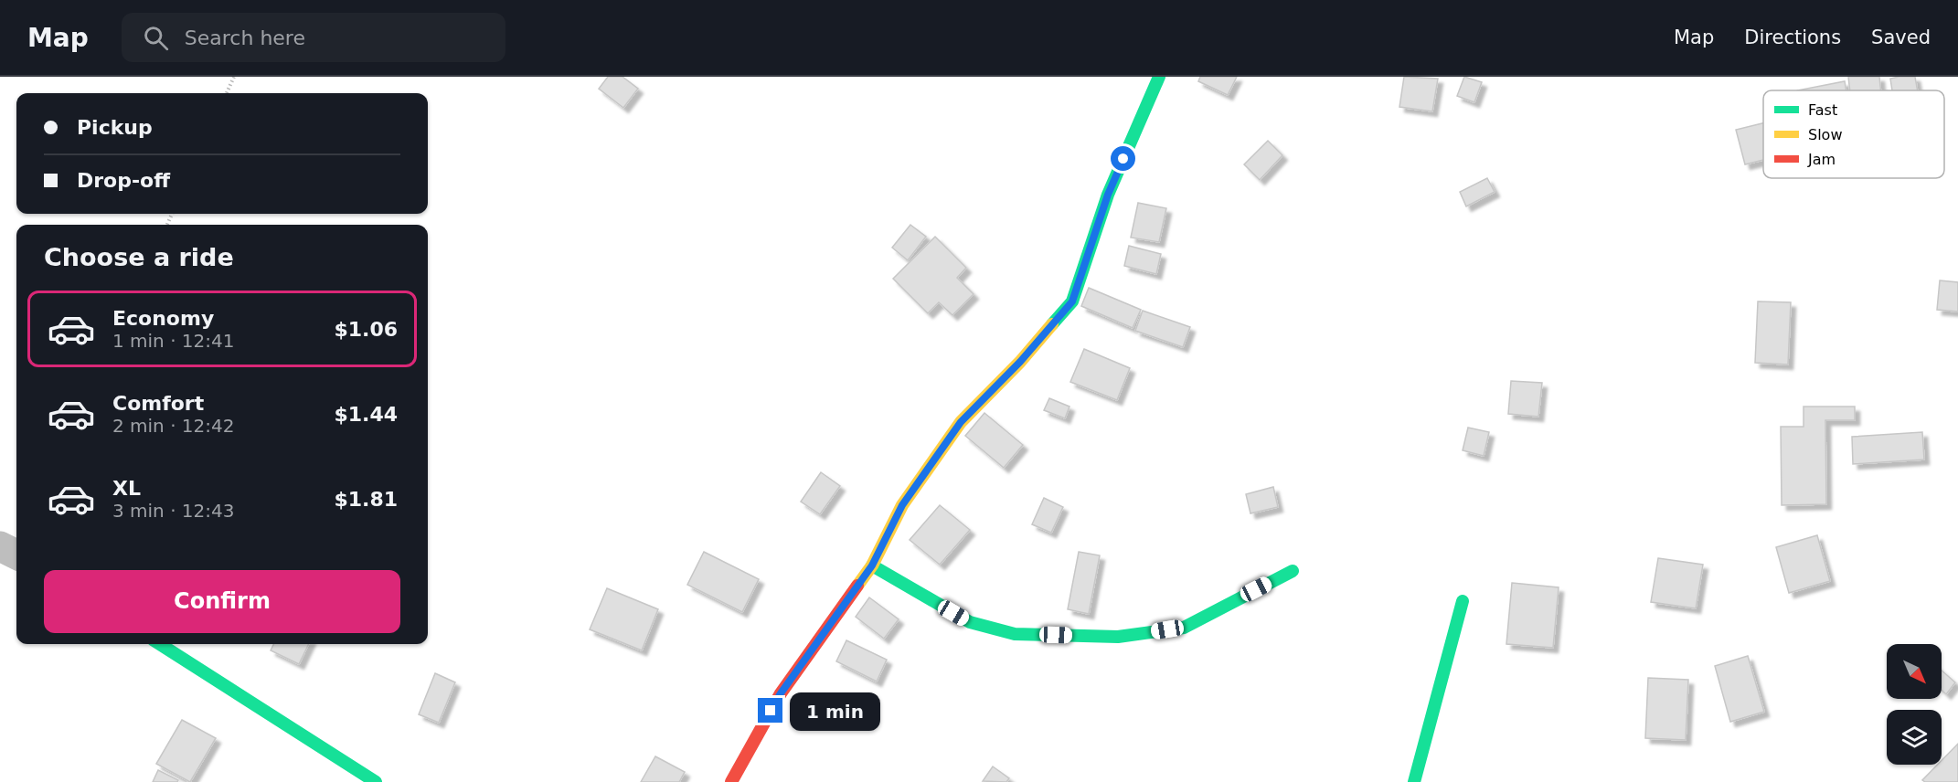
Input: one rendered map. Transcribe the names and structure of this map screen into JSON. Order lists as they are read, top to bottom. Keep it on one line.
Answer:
{"legend":["Fast","Slow","Jam"],"north":"bottom right","page":{"header":"Map","search":"Search here","nav":["Map","Directions","Saved"],"banner":["Pickup","Drop-off"],"heading":"Choose a ride","list":[{"name":"Economy","note":"1 min · 12:41","value":"$1.06"},{"name":"Comfort","note":"2 min · 12:42","value":"$1.44"},{"name":"XL","note":"3 min · 12:43","value":"$1.81"}],"buttons":"Confirm","bubble":"1 min"}}
